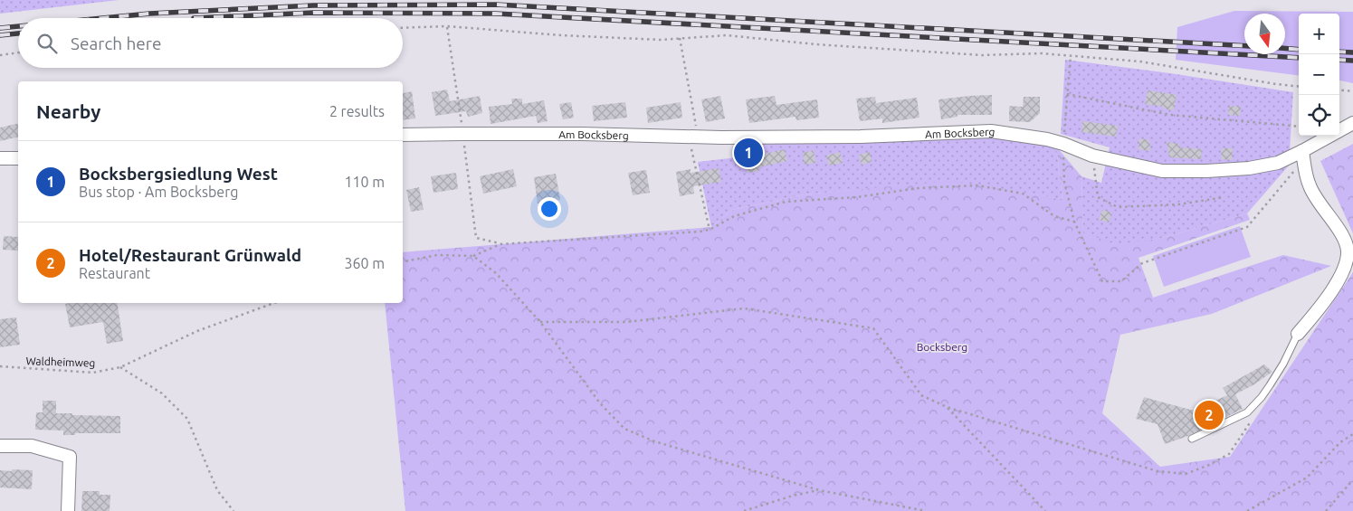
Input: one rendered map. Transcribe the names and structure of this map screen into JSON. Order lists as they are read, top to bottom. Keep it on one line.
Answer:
{"streets":{"street":["Am Bocksberg"],"path":["Waldheimweg"]},"parks":["Bocksberg"],"north":"bottom","page":{"map_buttons":["+","−"],"search":"Search here","heading":["Nearby","2 results"],"pins":["1","2"],"list":[{"mark":"1","name":"Bocksbergsiedlung West","note":"Bus stop · Am Bocksberg","value":"110 m"},{"mark":"2","name":"Hotel/Restaurant Grünwald","note":"Restaurant","value":"360 m"}]}}
